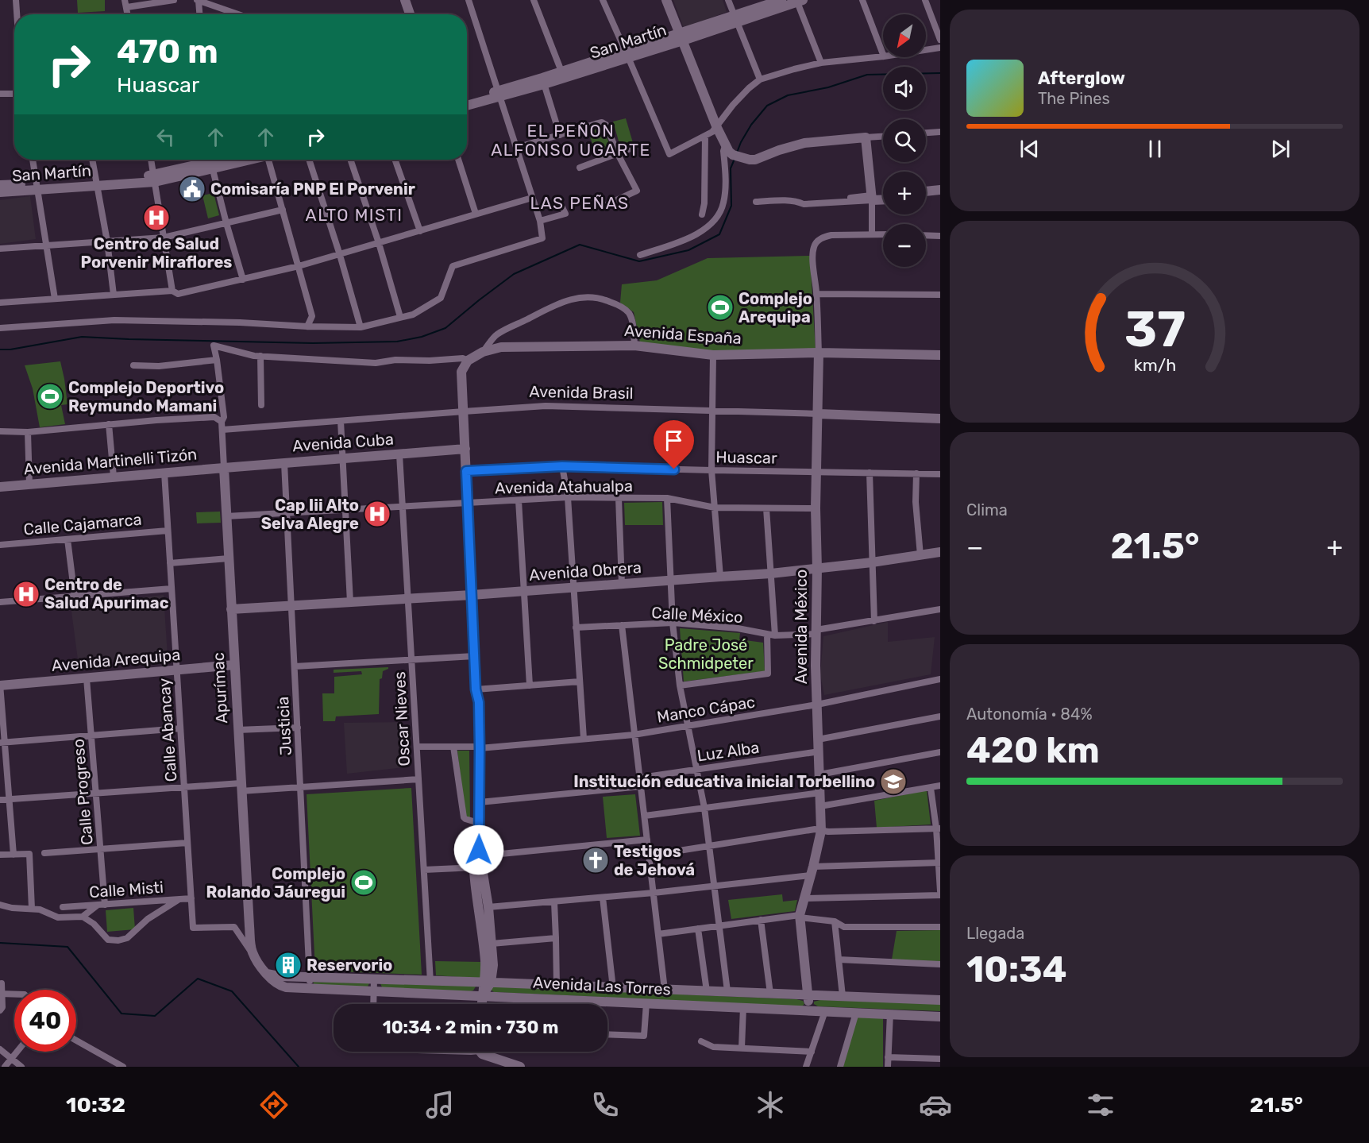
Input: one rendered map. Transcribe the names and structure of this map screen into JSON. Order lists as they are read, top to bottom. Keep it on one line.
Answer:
{"streets":{"street":["San Martín","Avenida España","Avenida Brasil","Avenida Cuba","Huascar","Avenida Martinelli Tizón","Avenida Atahualpa","Calle Cajamarca","Avenida Obrera","Calle México","Avenida México","Avenida Arequipa","Apurímac","Manco Cápac","Oscar Nieves","Justicia","Calle Abancay","Luz Alba","Calle Progreso","Calle Misti","Avenida Las Torres"]},"crossings":[["Avenida España","Avenida Brasil"],["Avenida España","Avenida México"],["Avenida Brasil","Avenida México"],["Avenida Brasil","Apurímac"],["Avenida Cuba","Avenida Martinelli Tizón"],["Avenida Cuba","Apurímac"],["Avenida Cuba","Oscar Nieves"],["Avenida Cuba","Justicia"],["Huascar","Avenida México"],["Avenida Martinelli Tizón","Apurímac"],["Avenida Martinelli Tizón","Calle Abancay"],["Avenida Atahualpa","Avenida México"],["Avenida Atahualpa","Apurímac"],["Avenida Atahualpa","Oscar Nieves"],["Avenida Atahualpa","Justicia"],["Calle Cajamarca","Calle Abancay"],["Avenida Obrera","Avenida México"],["Avenida Obrera","Apurímac"],["Avenida Obrera","Oscar Nieves"],["Avenida Obrera","Justicia"],["Calle México","Avenida México"],["Avenida México","Manco Cápac"],["Avenida México","Luz Alba"],["Avenida México","Avenida Las Torres"],["Avenida Arequipa","Apurímac"],["Avenida Arequipa","Calle Abancay"],["Avenida Arequipa","Calle Progreso"],["Apurímac","Avenida Las Torres"],["Manco Cápac","Oscar Nieves"],["Oscar Nieves","Avenida Las Torres"],["Justicia","Avenida Las Torres"],["Calle Abancay","Calle Misti"],["Calle Progreso","Calle Misti"]],"districts":["EL PEÑON ALFONSO UGARTE","LAS PEÑAS","ALTO MISTI"],"parks":["Padre José Schmidpeter"],"places":{"public building":["Comisaría PNP El Porvenir"],"hospital":["Centro de Salud Porvenir Miraflores","Cap Iii Alto Selva Alegre","Centro de Salud Apurimac"],"sports":["Complejo Arequipa","Complejo Deportivo Reymundo Mamani","Complejo Rolando Jáuregui"],"school or university":["Institución educativa inicial Torbellino"],"church":["Testigos de Jehová"],"building":["Reservorio"]},"north":"bottom left","page":{"map_buttons":["+","−"],"turn":["470 m","Huascar"],"song":["Afterglow","The Pines"],"tile":["Clima",["Autonomía · 84%","420 km"],["Llegada","10:34"]],"heat":["−","21.5°","+"],"limit":"40","trip":"10:34 · 2 min · 730 m","tabs":["10:32","21.5°"],"gauge":["37","km/h"]}}
